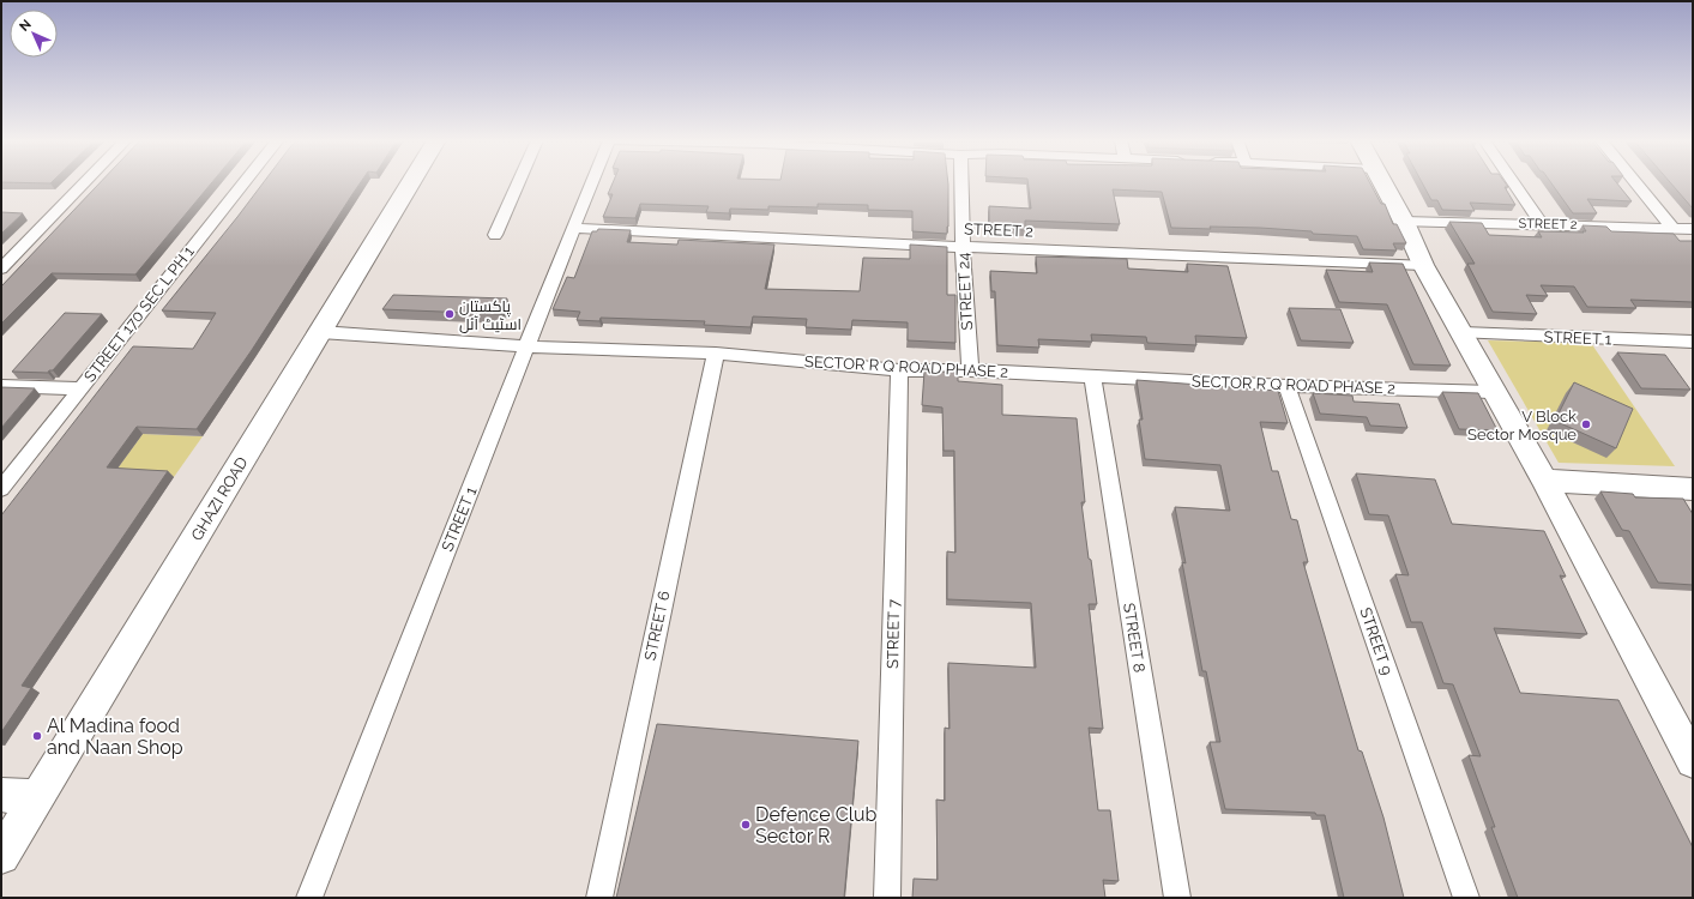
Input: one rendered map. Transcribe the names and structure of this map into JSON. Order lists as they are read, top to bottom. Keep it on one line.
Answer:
{"streets":{"street":["STREET 2","STREET 24","STREET 170 SEC L PH 1","STREET 1","SECTOR R Q ROAD PHASE 2","GHAZI ROAD","STREET 6","STREET 7","STREET 8","STREET 9"]},"crossings":[["STREET 2","STREET 24"],["STREET 2","STREET 1"],["STREET 24","SECTOR R Q ROAD PHASE 2"],["STREET 1","SECTOR R Q ROAD PHASE 2"],["SECTOR R Q ROAD PHASE 2","GHAZI ROAD"],["SECTOR R Q ROAD PHASE 2","STREET 6"],["SECTOR R Q ROAD PHASE 2","STREET 7"],["SECTOR R Q ROAD PHASE 2","STREET 8"],["SECTOR R Q ROAD PHASE 2","STREET 9"]],"places":["پاکستان اسٹیٹ آئل","V Block Sector Mosque","Al Madina food and Naan Shop","Defence Club Sector R"],"north":"top left"}
